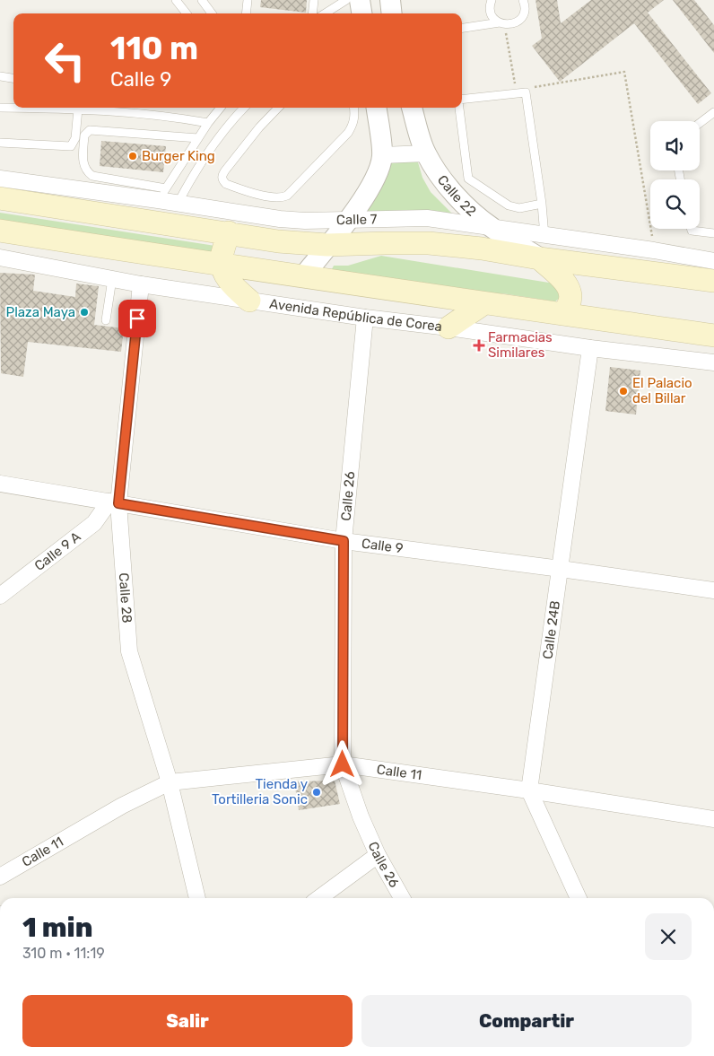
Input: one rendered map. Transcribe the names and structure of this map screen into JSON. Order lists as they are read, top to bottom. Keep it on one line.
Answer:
{"streets":{"street":["Calle 22","Calle 7","Avenida República de Corea","Calle 26","Calle 9","Calle 9 A","Calle 28","Calle 24B","Calle 11"]},"crossings":[["Calle 22","Calle 7"],["Avenida República de Corea","Calle 26"],["Avenida República de Corea","Calle 28"],["Avenida República de Corea","Calle 24B"],["Calle 26","Calle 9"],["Calle 26","Calle 11"],["Calle 9","Calle 9 A"],["Calle 9","Calle 28"],["Calle 9","Calle 24B"],["Calle 9 A","Calle 28"],["Calle 28","Calle 11"],["Calle 24B","Calle 11"]],"places":{"other":["Burger King","Plaza Maya","El Palacio del Billar","Tienda y Tortilleria Sonic"],"health":["Farmacias Similares"]},"page":{"turn":["110 m","Calle 9"],"heading":["1 min","310 m · 11:19"],"buttons":["Salir","Compartir"]}}
